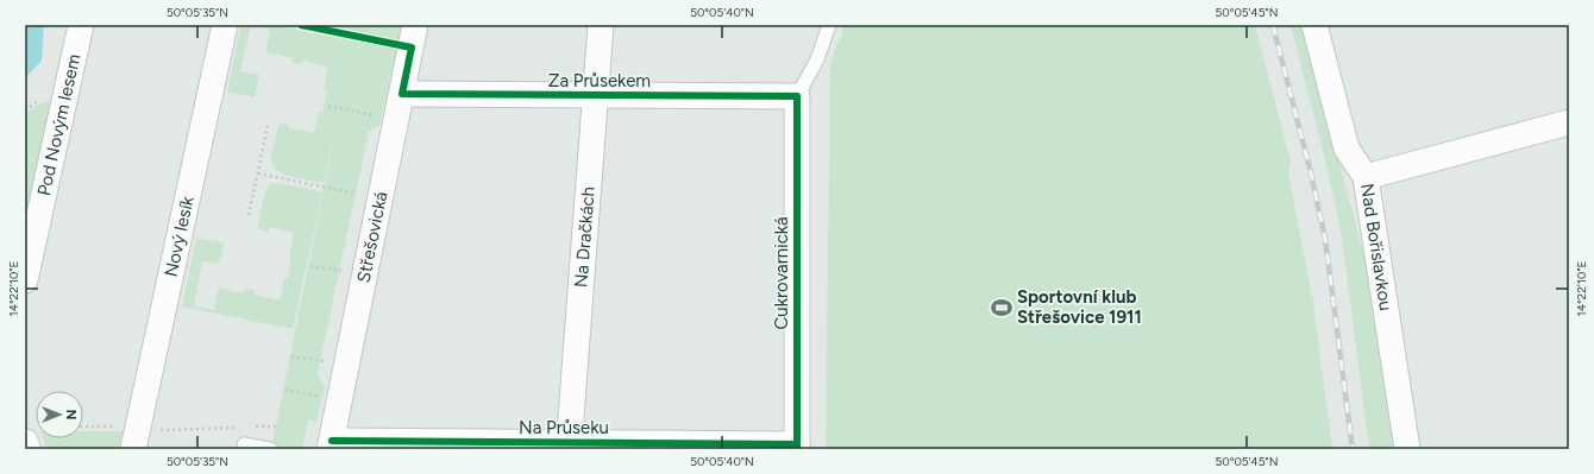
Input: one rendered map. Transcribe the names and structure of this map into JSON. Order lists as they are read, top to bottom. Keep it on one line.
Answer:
{"streets":{"street":["Za Průsekem","Pod Novým lesem","Na Dračkách","Nový lesík","Střešovická","Nad Bořislavkou","Cukrovarnická","Na Průseku"]},"crossings":[["Za Průsekem","Na Dračkách"],["Za Průsekem","Střešovická"],["Za Průsekem","Cukrovarnická"],["Na Dračkách","Na Průseku"],["Střešovická","Na Průseku"],["Cukrovarnická","Na Průseku"]],"places":{"sports":["Sportovní klub Střešovice 1911"]},"north":"right","coordinates":["50°05'35\"N","50°05'40\"N","50°05'45\"N","14°22'10\"E"]}
